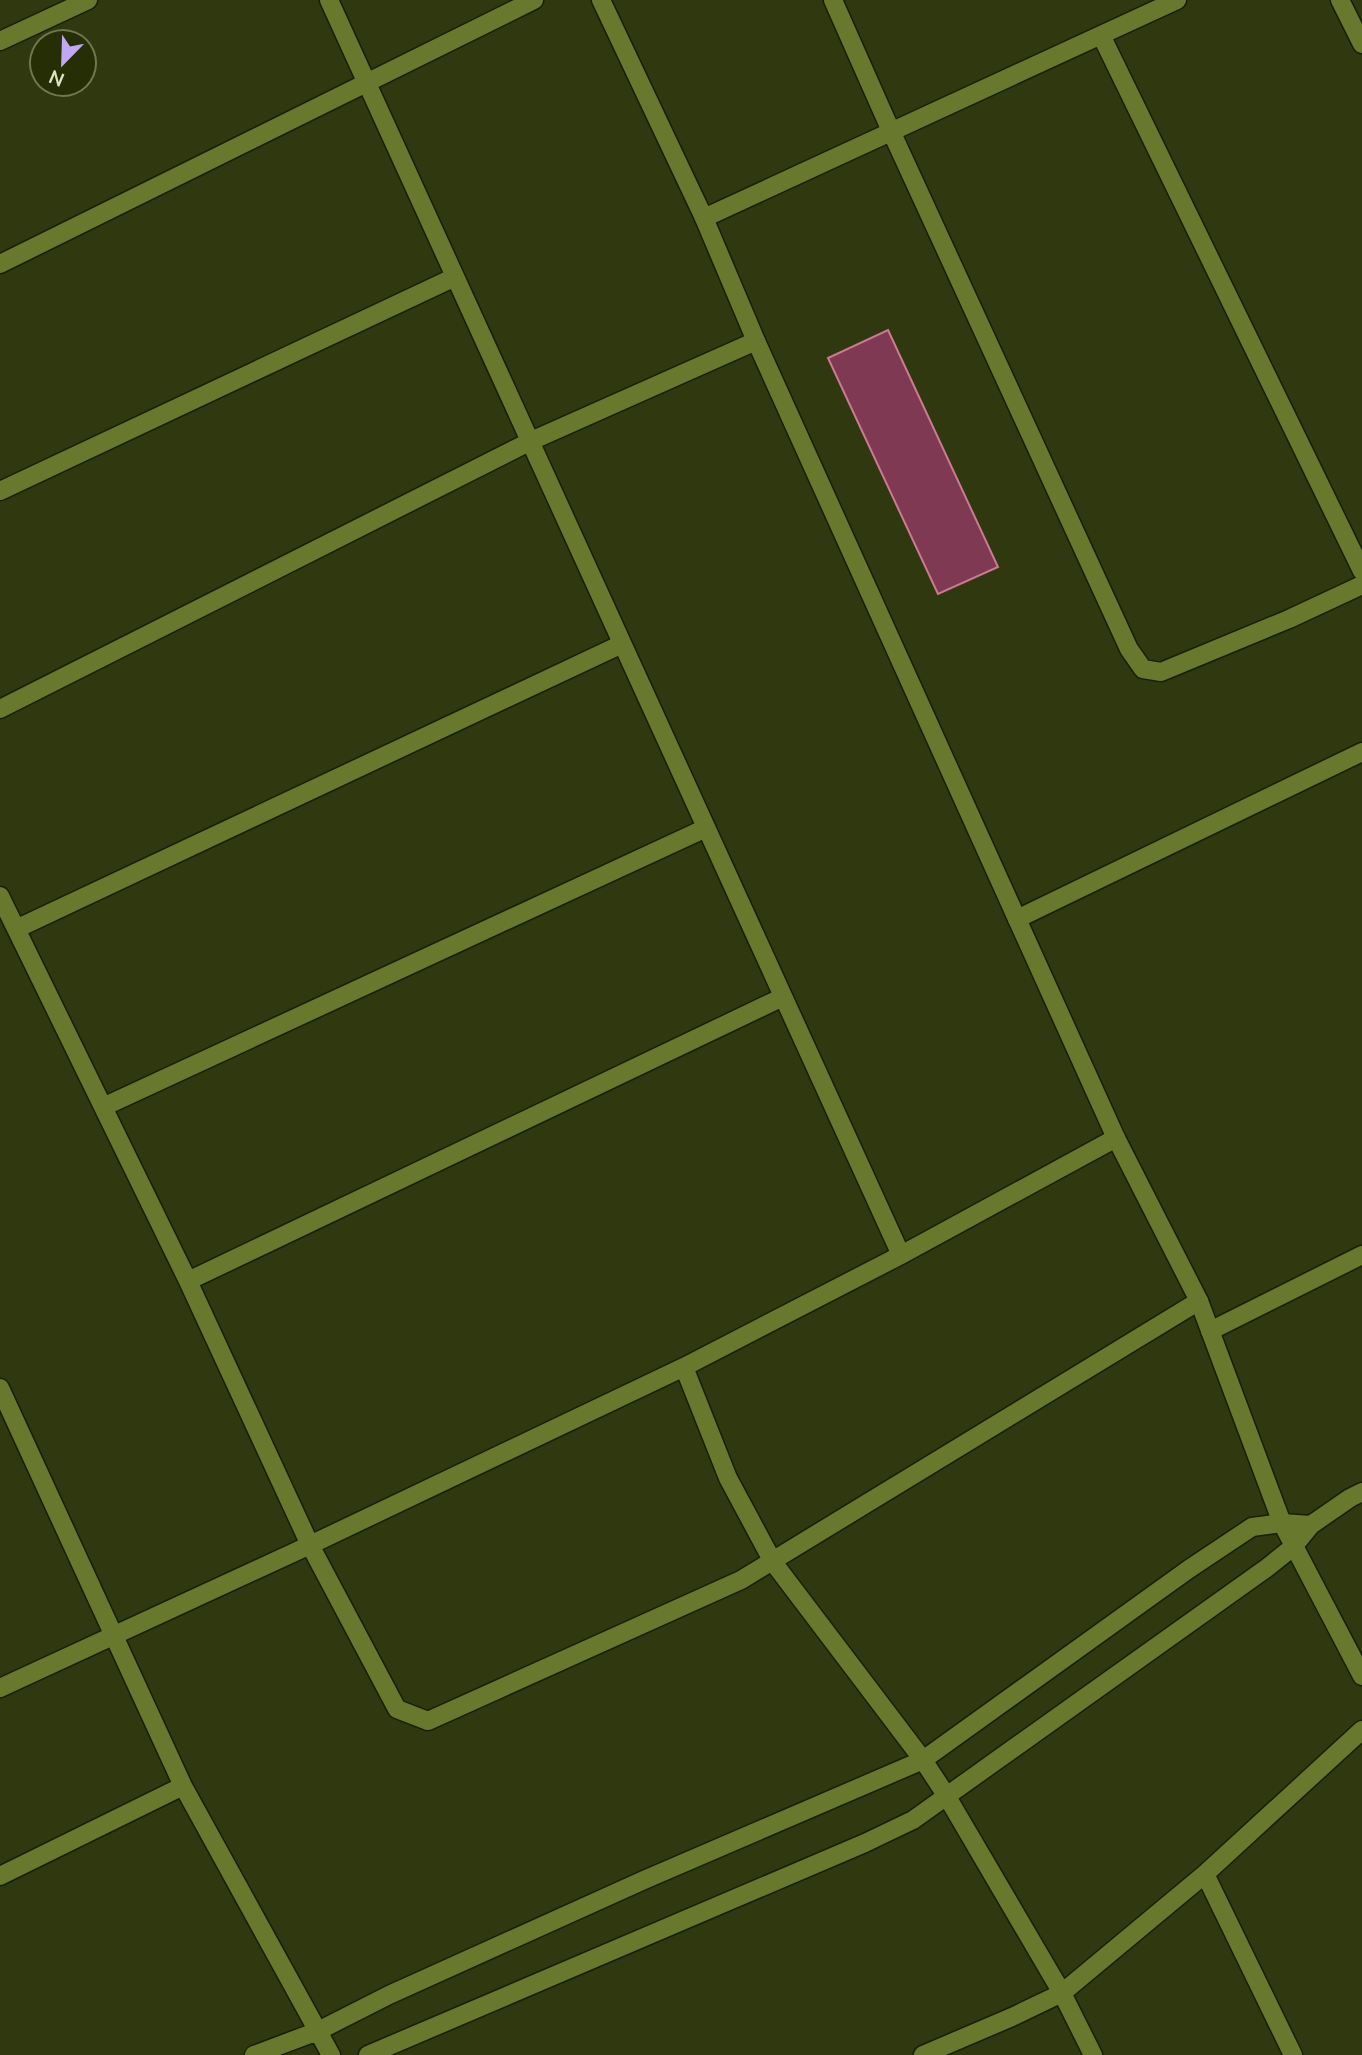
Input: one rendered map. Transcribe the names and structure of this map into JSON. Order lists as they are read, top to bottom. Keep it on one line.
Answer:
{"north":"bottom left"}
